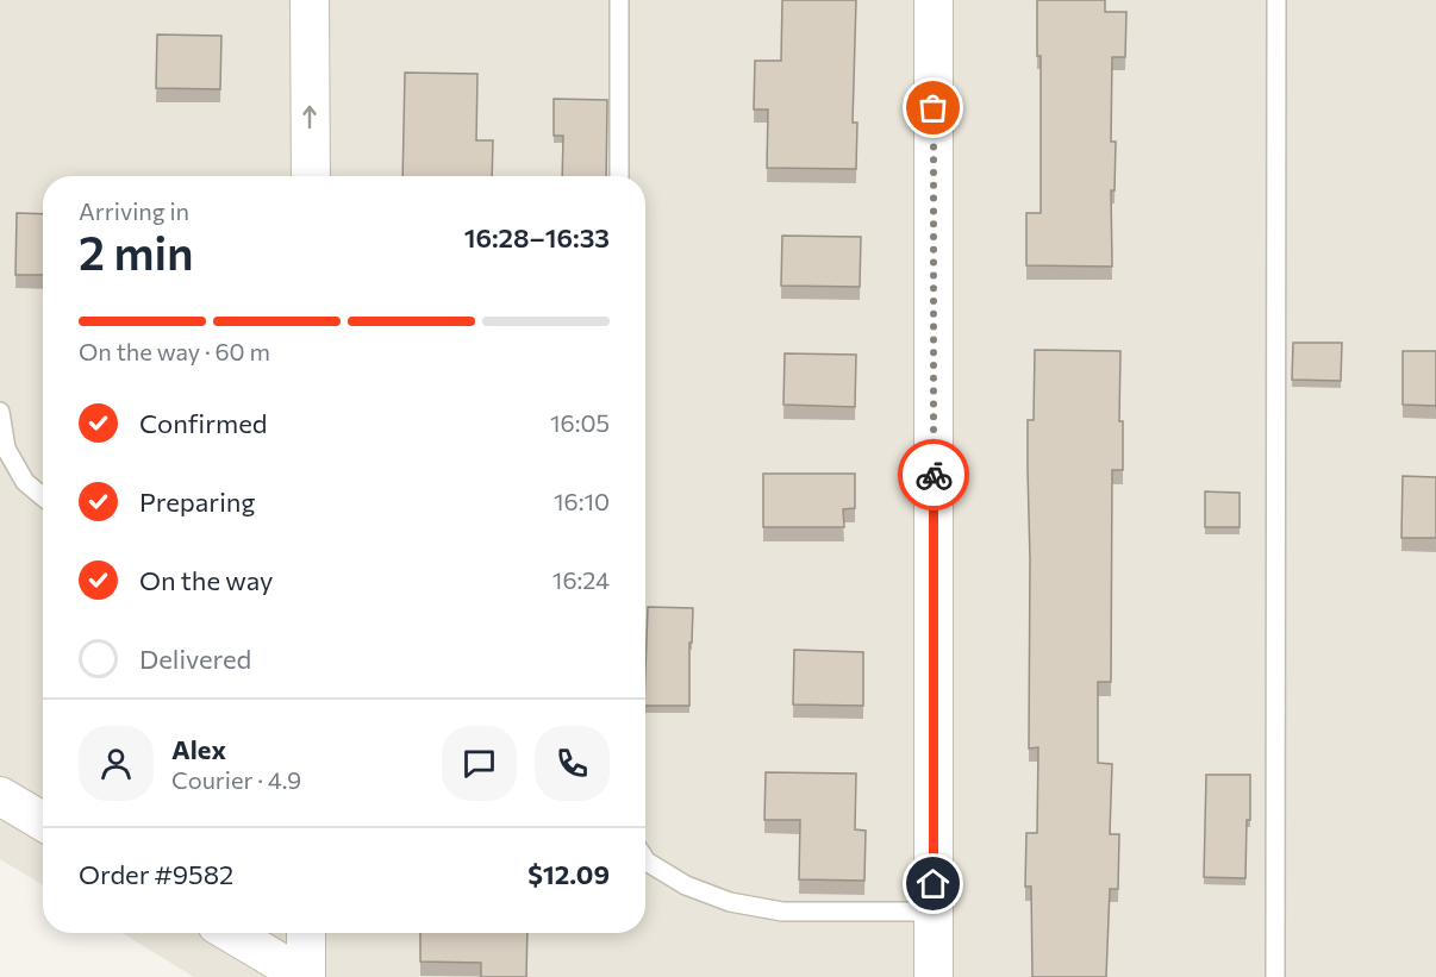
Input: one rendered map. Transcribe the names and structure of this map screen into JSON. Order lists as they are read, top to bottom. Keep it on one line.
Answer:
{"page":{"heading":["2 min","Arriving in","16:28–16:33"],"panel":["Alex","Courier · 4.9","Order #9582","$12.09"],"bar":"On the way · 60 m","list":[["Confirmed","16:05"],["Preparing","16:10"],["On the way","16:24"],"Delivered"]}}
